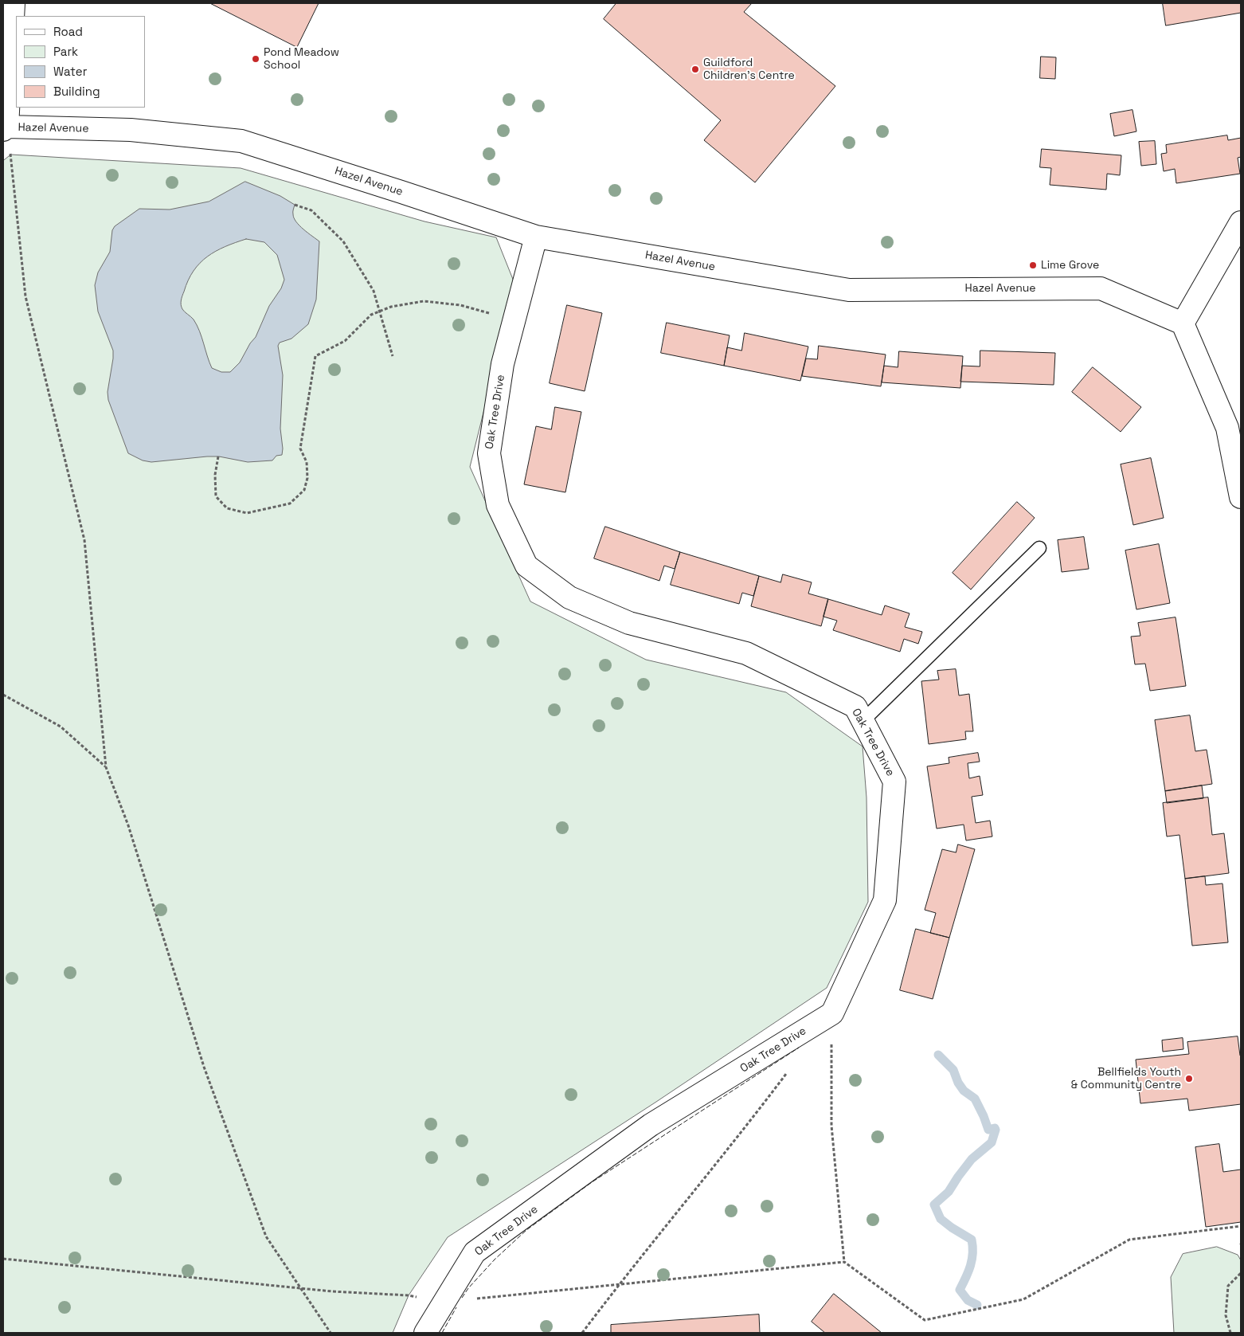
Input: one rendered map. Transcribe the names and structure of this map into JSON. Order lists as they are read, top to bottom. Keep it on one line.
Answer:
{"streets":{"street":["Hazel Avenue","Oak Tree Drive"]},"crossings":[["Hazel Avenue","Oak Tree Drive"]],"places":["Pond Meadow School","Guildford Children's Centre","Lime Grove","Bellfields Youth & Community Centre"],"legend":["Road","Park","Water","Building"]}
